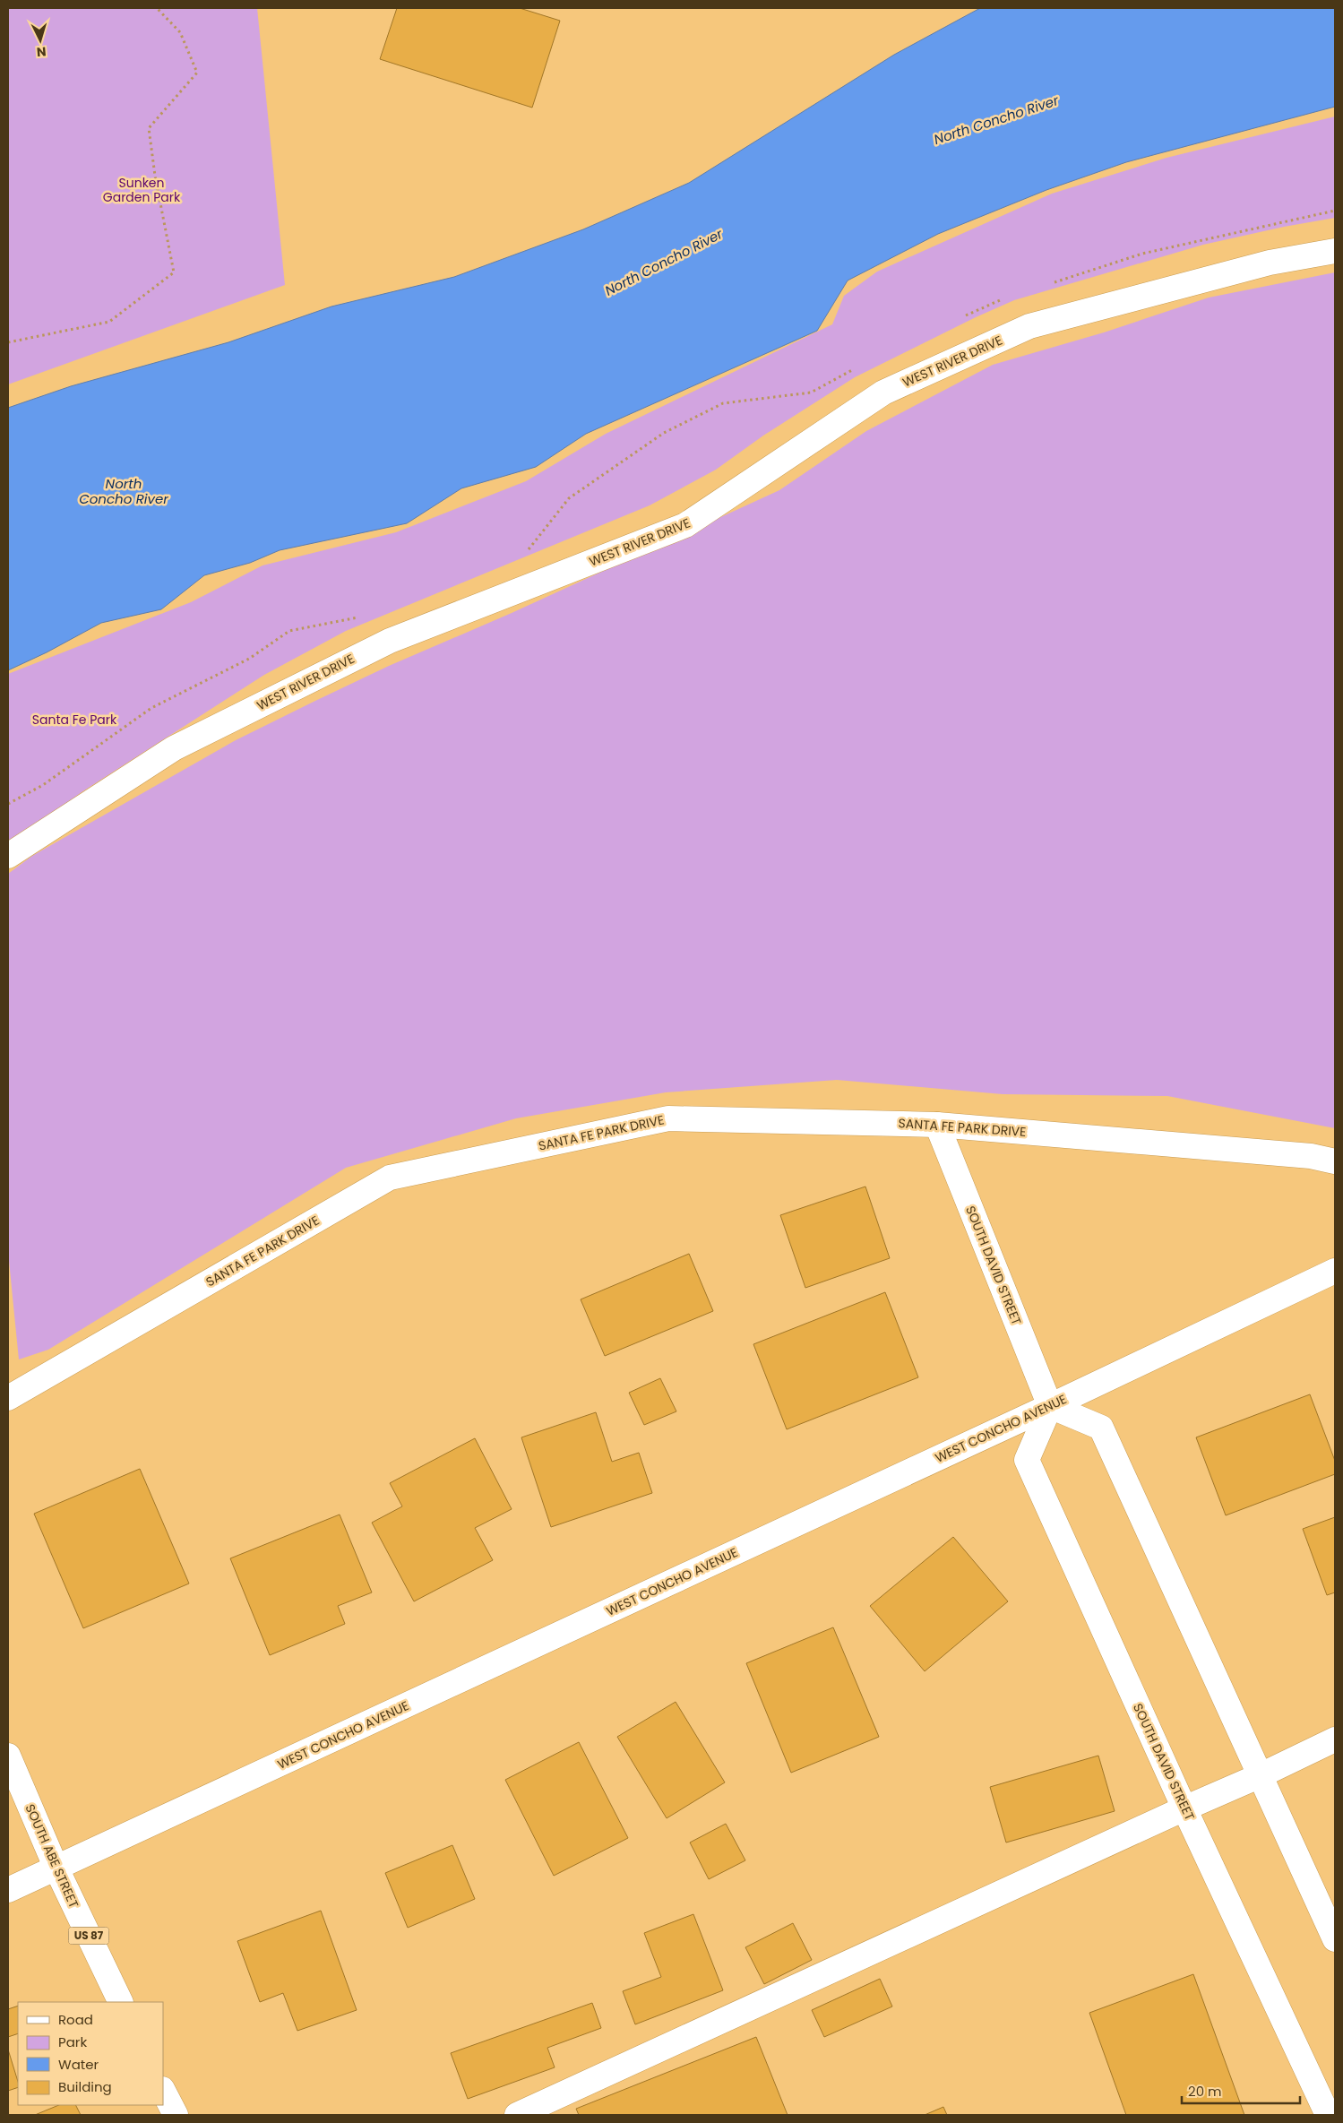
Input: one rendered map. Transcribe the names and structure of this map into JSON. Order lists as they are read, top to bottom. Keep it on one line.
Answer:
{"streets":{"street":["WEST RIVER DRIVE","SANTA FE PARK DRIVE","SOUTH DAVID STREET","WEST CONCHO AVENUE","SOUTH ABE STREET","US 87"]},"crossings":[["SANTA FE PARK DRIVE","SOUTH DAVID STREET"],["SOUTH DAVID STREET","WEST CONCHO AVENUE"],["WEST CONCHO AVENUE","SOUTH ABE STREET"]],"water":["North Concho River"],"parks":["Sunken Garden Park","Santa Fe Park"],"legend":["Road","Park","Water","Building"],"scale_bar":"20 m","north":"bottom"}
